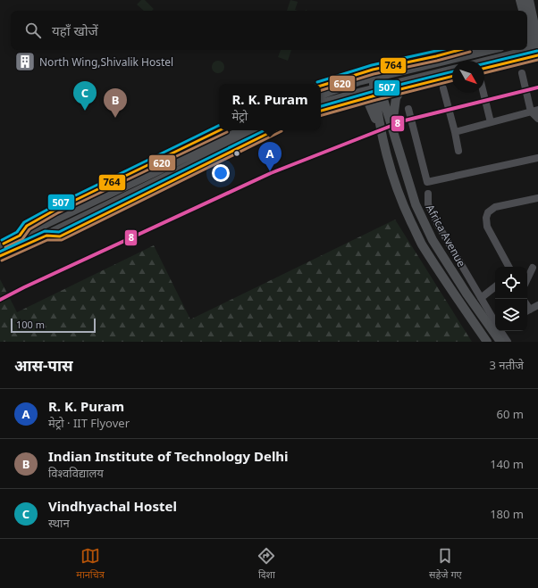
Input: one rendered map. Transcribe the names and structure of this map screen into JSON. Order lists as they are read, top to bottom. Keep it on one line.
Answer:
{"streets":{"main road":["Africa Avenue"]},"places":{"building":["North Wing,Shivalik Hostel"]},"lines":["transit line 764","transit line 507","transit line 620","transit line 8"],"scale_bar":"100 m","north":"bottom right","page":{"search":"यहाँ खोजें","pins":["C","B","A"],"popup":["R. K. Puram","मेट्रो"],"scale":"100 m","heading":["आस-पास","3 नतीजे"],"list":[{"mark":"A","name":"R. K. Puram","note":"मेट्रो · IIT Flyover","value":"60 m"},{"mark":"B","name":"Indian Institute of Technology Delhi","note":"विश्वविद्यालय","value":"140 m"},{"mark":"C","name":"Vindhyachal Hostel","note":"स्थान","value":"180 m"}],"nav":["मानचित्र","दिशा","सहेजे गए"]}}
